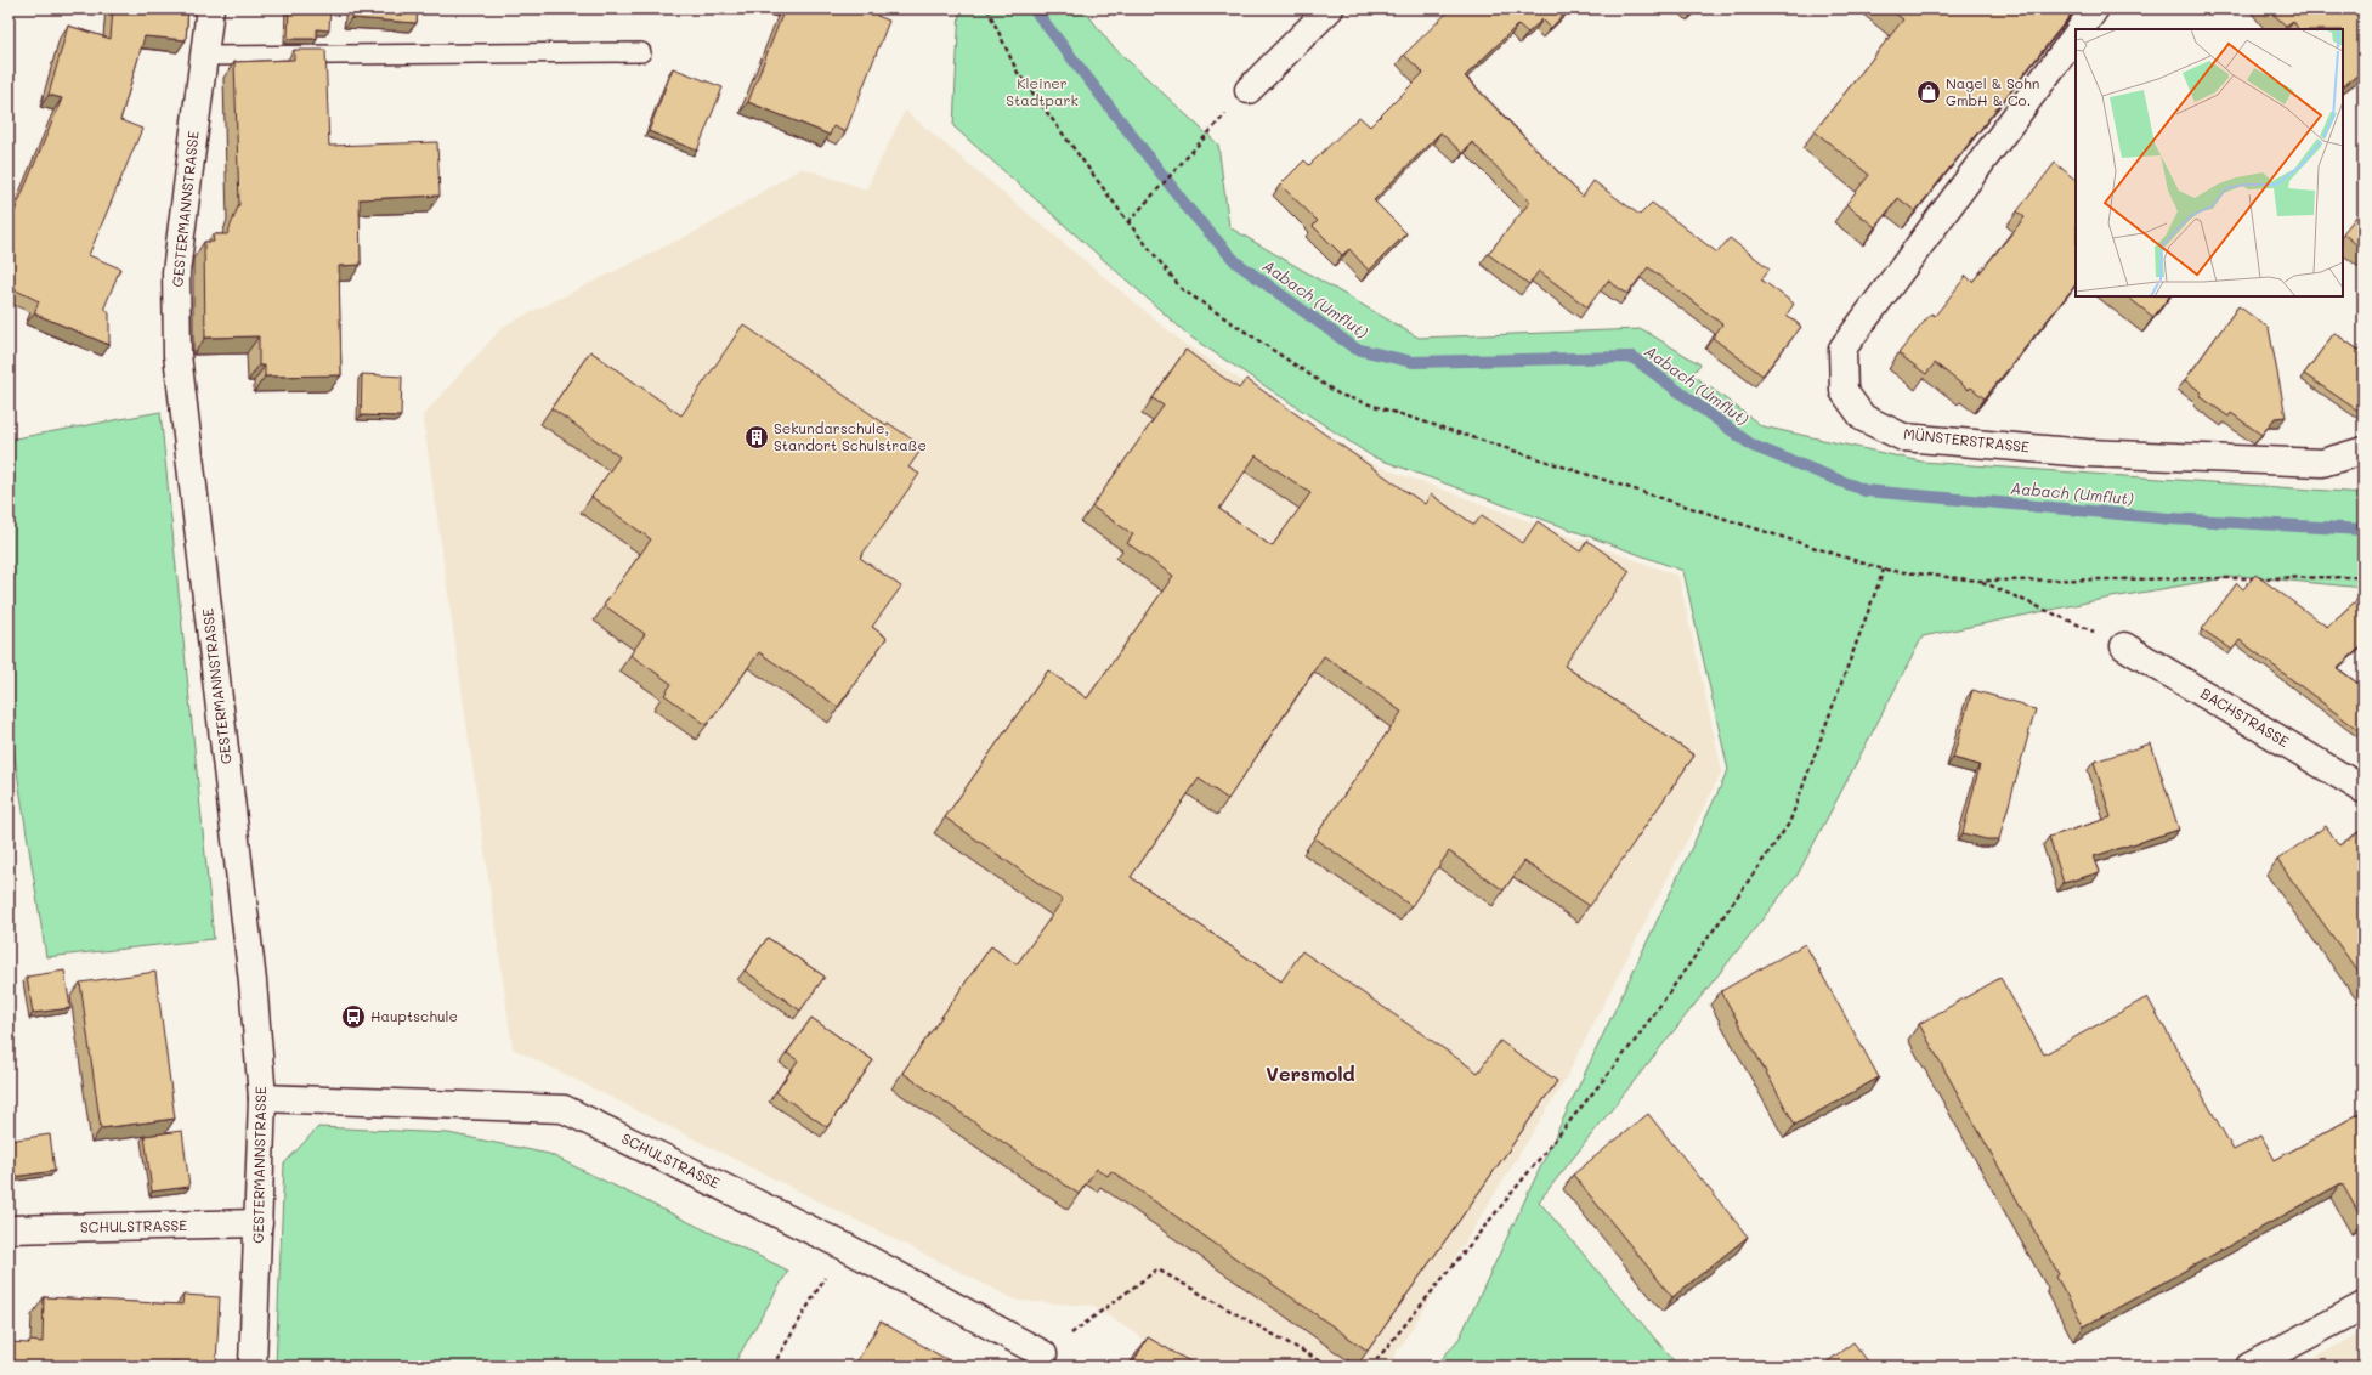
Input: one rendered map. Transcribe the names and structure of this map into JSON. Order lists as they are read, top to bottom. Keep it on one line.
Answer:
{"streets":{"street":["GESTERMANNSTRASSE","MÜNSTERSTRASSE","BACHSTRASSE","SCHULSTRASSE"]},"crossings":[["GESTERMANNSTRASSE","SCHULSTRASSE"]],"districts":["Versmold"],"water":["Aabach (Umflut)"],"parks":["Kleiner Stadtpark"],"places":{"shop":["Nagel & Sohn GmbH & Co."],"building":["Sekundarschule, Standort Schulstraße"],"bus stop":["Hauptschule"]}}
